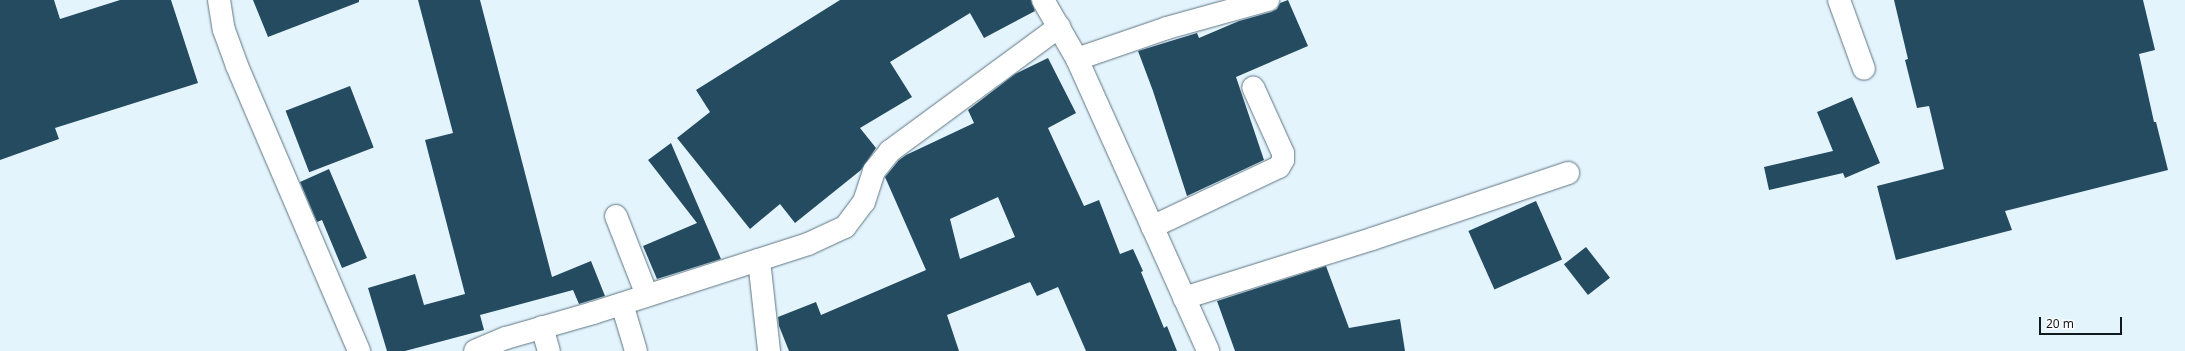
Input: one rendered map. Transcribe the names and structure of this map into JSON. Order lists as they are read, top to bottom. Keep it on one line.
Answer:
{"scale_bar":"20 m"}
